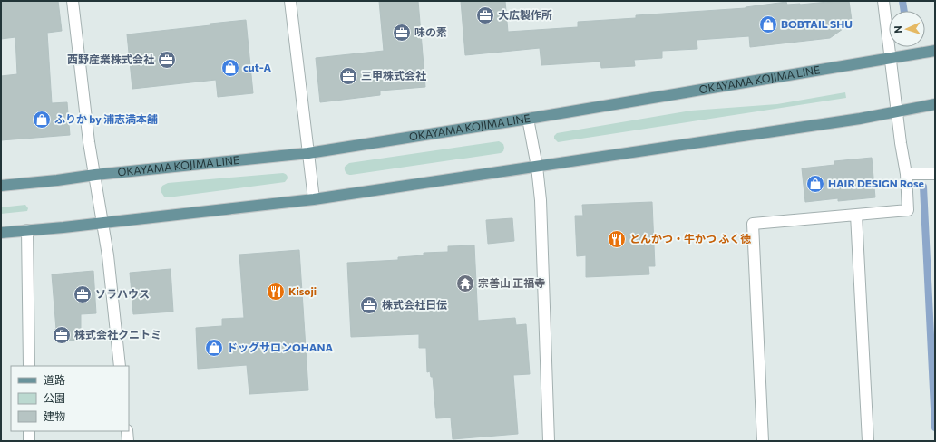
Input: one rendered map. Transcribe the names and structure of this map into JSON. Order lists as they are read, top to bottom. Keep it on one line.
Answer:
{"streets":{"main road":["OKAYAMA KOJIMA LINE"]},"places":{"office":["大広製作所","味の素","西野産業株式会社","三甲株式会社","ソラハウス","株式会社日伝","株式会社クニトミ"],"shop":["BOBTAIL SHU","cut-A","ふりか by 浦志満本舗","HAIR DESIGN Rose","ドッグサロンOHANA"],"restaurant":["とんかつ・牛かつ ふく徳","Kisoji"],"temple":["宗善山 正福寺"]},"legend":["道路","公園","建物"],"north":"left"}
